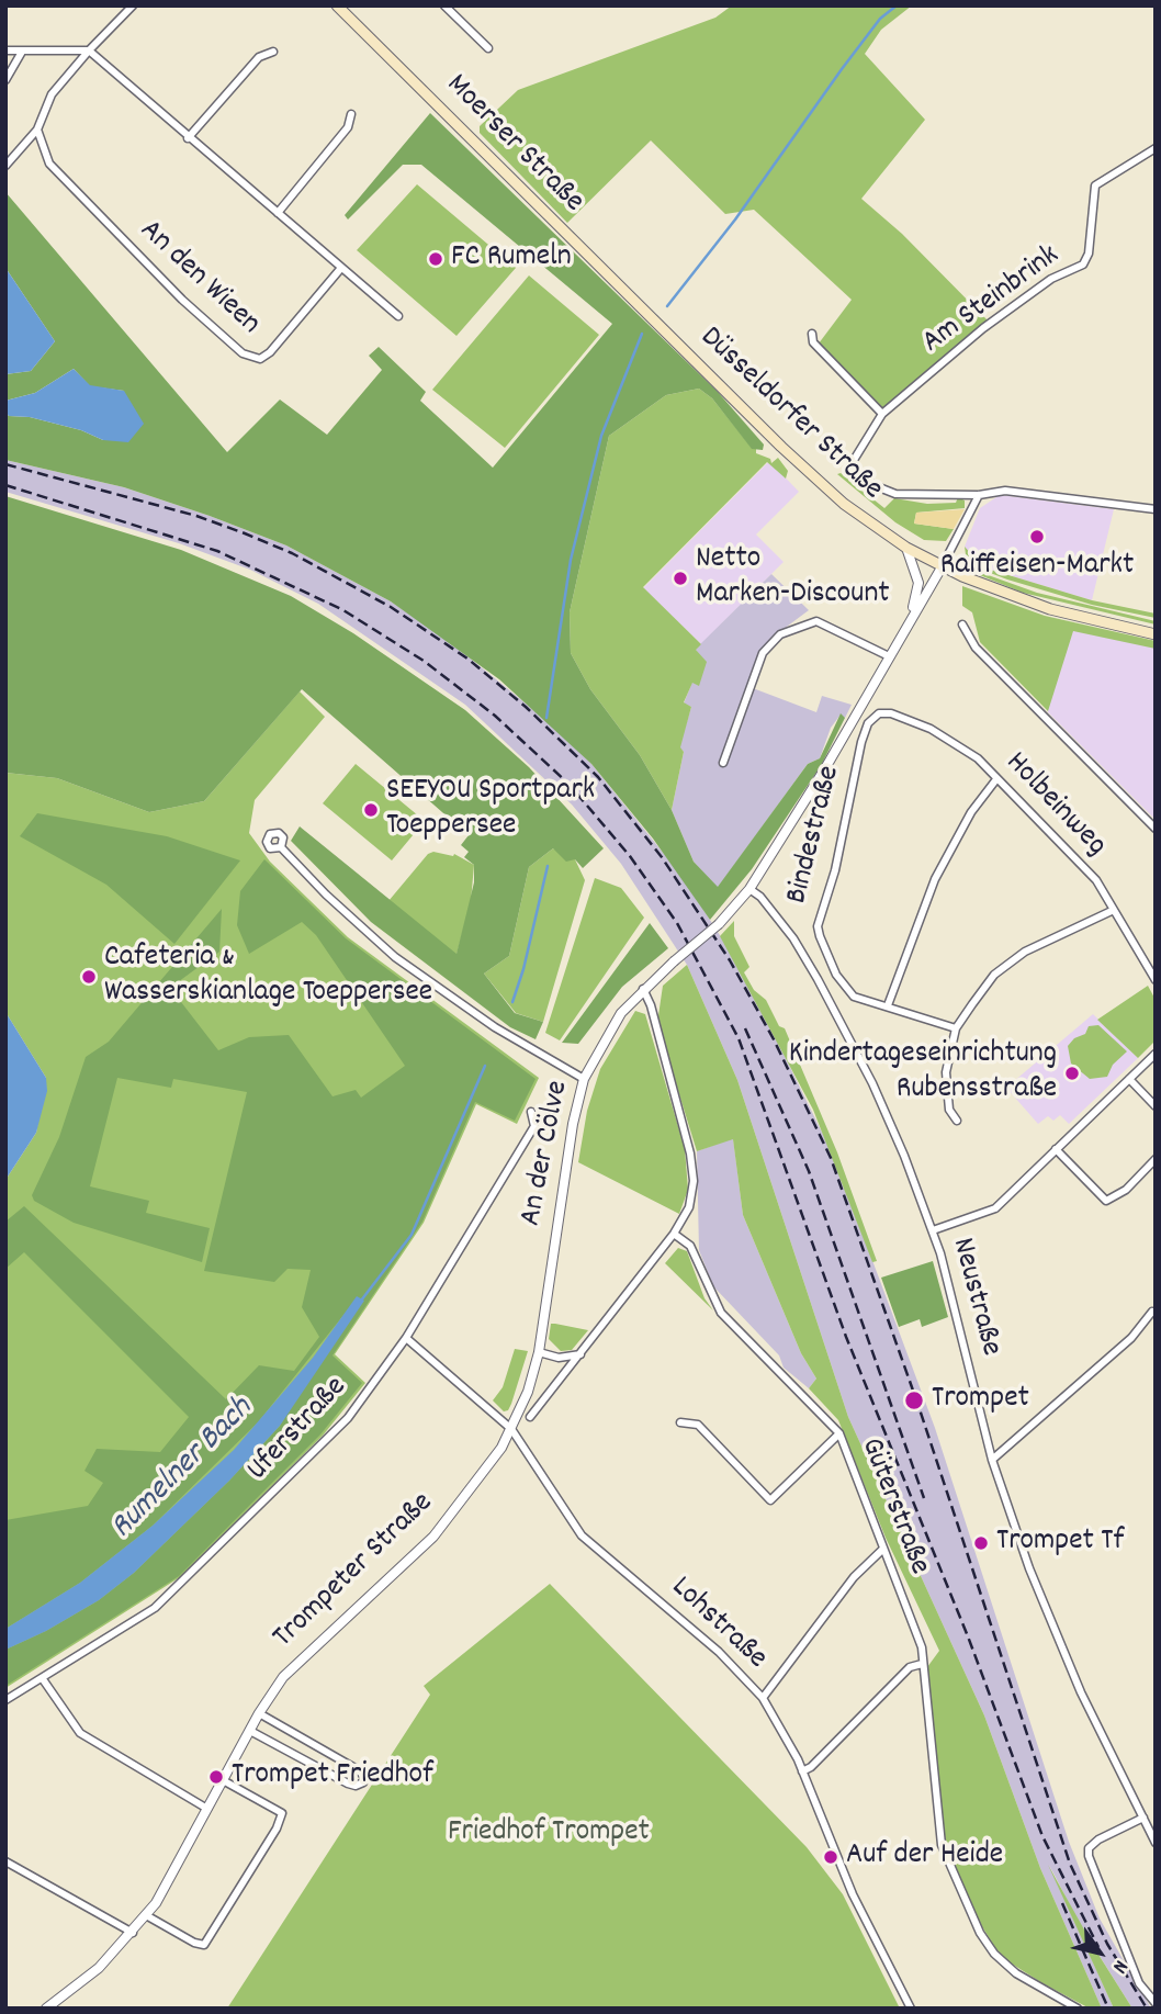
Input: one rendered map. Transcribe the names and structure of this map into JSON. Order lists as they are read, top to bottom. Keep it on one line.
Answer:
{"streets":{"main road":["Moerser Straße","Düsseldorfer Straße"],"street":["An den Wieen","Am Steinbrink","Holbeinweg","Bindestraße","An der Cölve","Neustraße","Uferstraße","Güterstraße","Trompeter Straße","Lohstraße"]},"crossings":[["Moerser Straße","Düsseldorfer Straße"],["Am Steinbrink","An der Cölve"],["Düsseldorfer Straße","An der Cölve"],["Holbeinweg","Bindestraße"],["An der Cölve","Neustraße"],["An der Cölve","Trompeter Straße"],["An der Cölve","Lohstraße"],["Uferstraße","Lohstraße"],["Trompeter Straße","Lohstraße"]],"water":["Rumelner Bach"],"parks":["Friedhof Trompet"],"places":["FC Rumeln","Raiffeisen-Markt","Netto Marken-Discount","SEEYOU Sportpark Toeppersee","Cafeteria & Wasserskianlage Toeppersee","Kindertageseinrichtung Rubensstraße","Trompet","Trompet Tf","Trompet Friedhof","Auf der Heide"],"north":"bottom right"}
